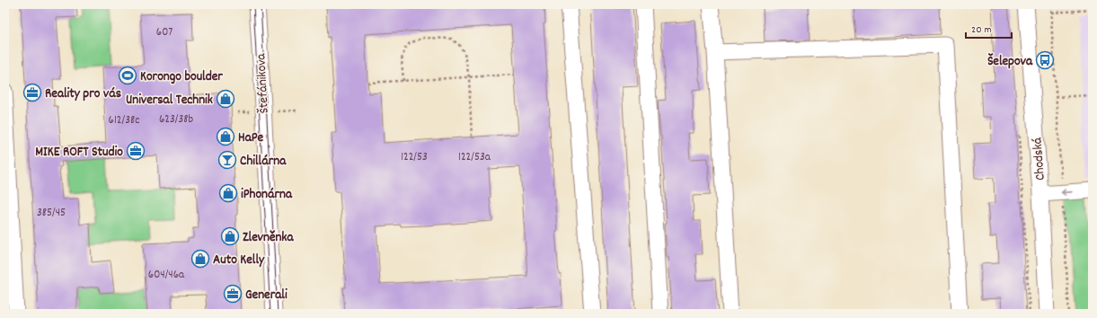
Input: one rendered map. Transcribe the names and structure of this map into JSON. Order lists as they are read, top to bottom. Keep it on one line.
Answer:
{"streets":{"street":["Štefánikova","Chodská"]},"places":{"bus stop":["Šelepova"],"sports":["Korongo boulder"],"office":["Reality pro vás","MIKE ROFT Studio","Generali"],"shop":["Universal Technik","HaPe","iPhonárna","Zlevněnka","Auto Kelly"],"bar":["Chillárna"]},"house_numbers":["607","623/38b","612/38c","122/53","122/53a","385/45","604/46a"],"scale_bar":"20 m"}
